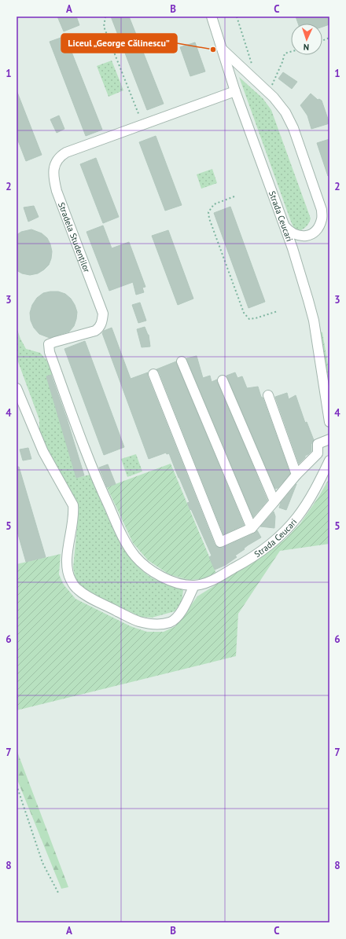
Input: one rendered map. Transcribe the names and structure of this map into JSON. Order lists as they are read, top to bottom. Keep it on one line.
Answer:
{"streets":{"street":["Strada Ceucari","Stradela Studenților"]},"crossings":[["Strada Ceucari","Stradela Studenților"]],"places":["Liceul „George Călinescu”"],"north":"bottom","grid":{"columns":["A","B","C"],"rows":["1","2","3","4","5","6","7","8"]}}
